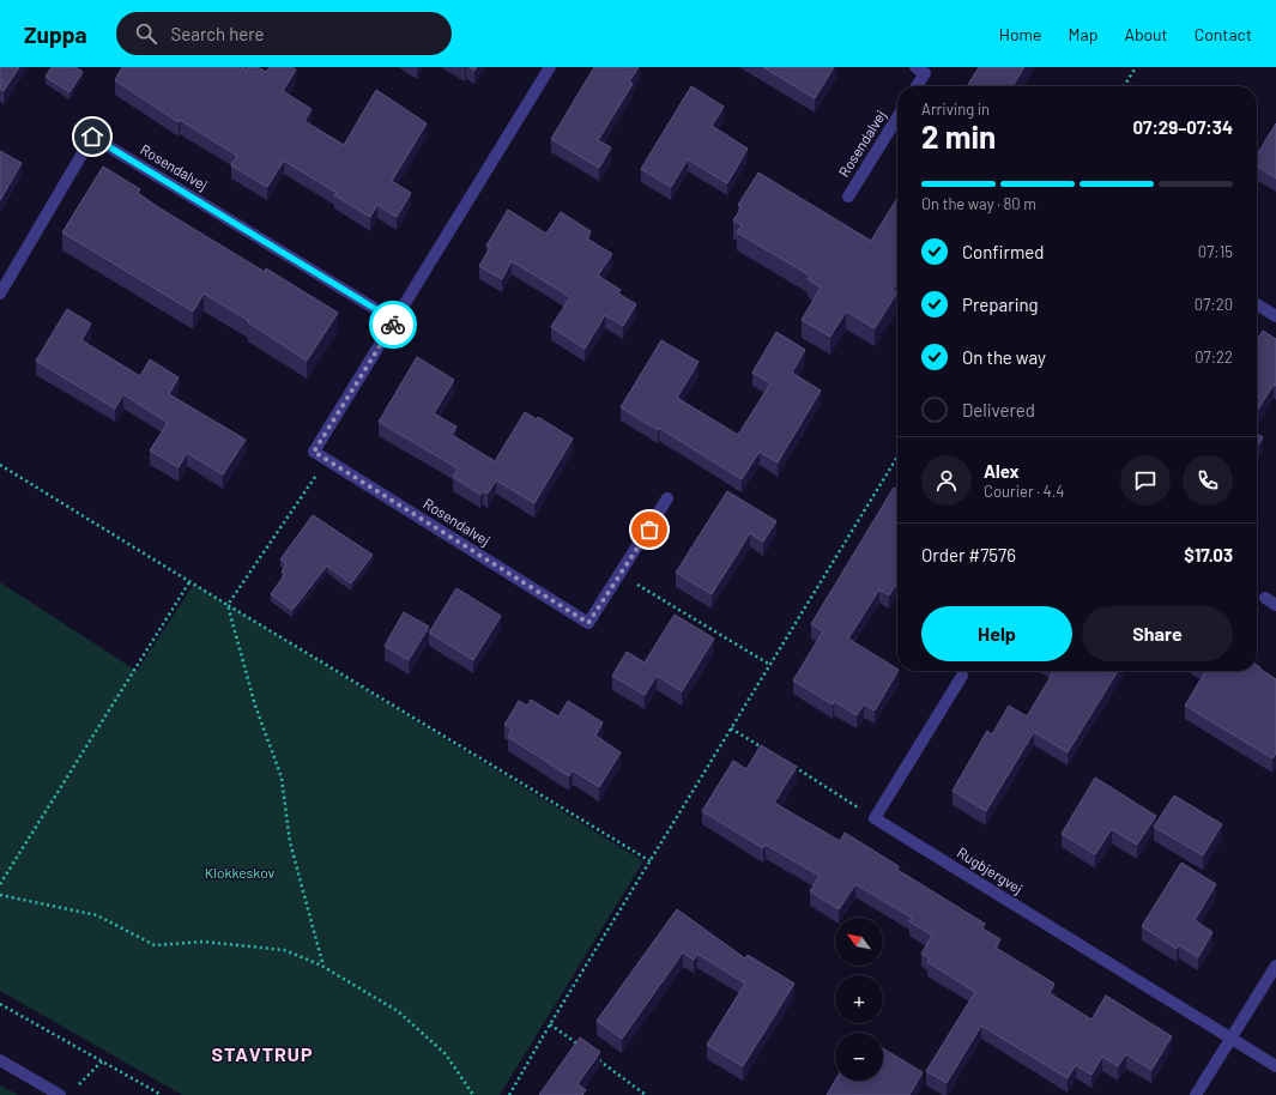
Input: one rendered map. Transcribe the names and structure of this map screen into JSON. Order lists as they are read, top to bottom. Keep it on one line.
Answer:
{"streets":{"street":["Rosendalvej","Rugbjergvej"]},"districts":["STAVTRUP"],"parks":["Klokkeskov"],"north":"top left","page":{"header":"Zuppa","search":"Search here","nav":["Home","Map","About","Contact"],"heading":["2 min","Arriving in","07:29–07:34"],"panel":["Alex","Courier · 4.4","Order #7576","$17.03"],"bar":"On the way · 80 m","list":[["Confirmed","07:15"],["Preparing","07:20"],["On the way","07:22"],"Delivered"],"buttons":["Help","Share"],"map_buttons":["+","−"]}}
